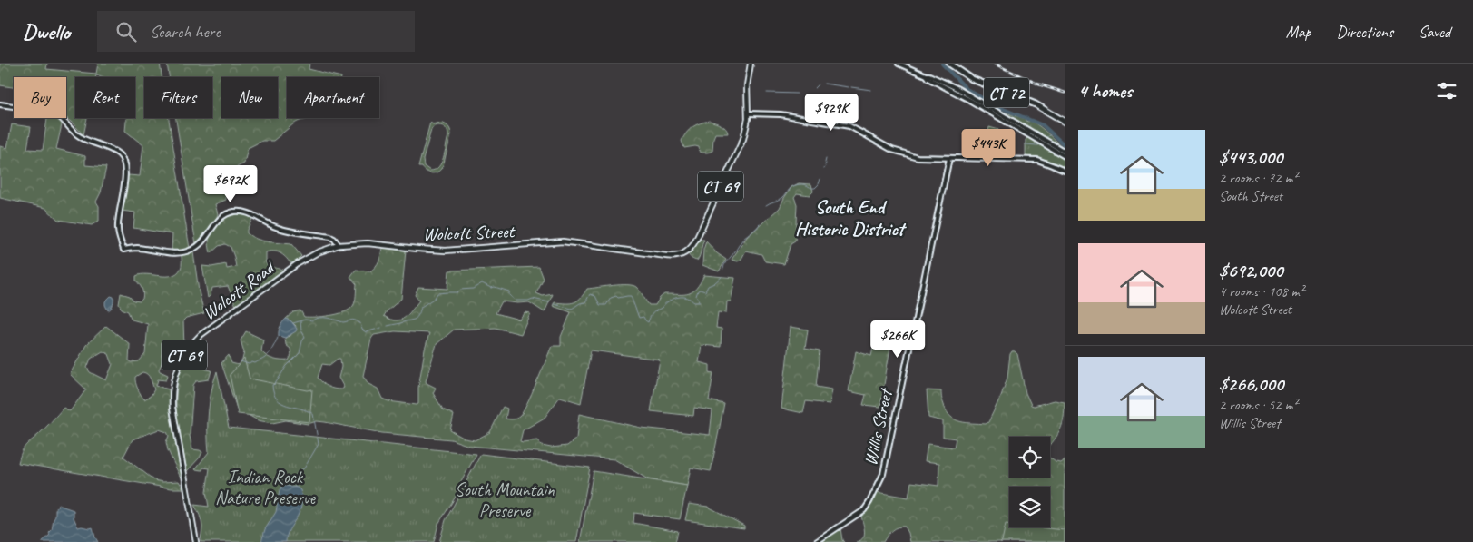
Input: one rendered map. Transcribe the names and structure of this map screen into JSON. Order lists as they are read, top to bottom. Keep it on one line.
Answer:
{"streets":{"highway":["CT 72"],"main road":["CT 69","Wolcott Street","Wolcott Road","Willis Street"]},"crossings":[["CT 69","Wolcott Street"],["Wolcott Street","Wolcott Road"]],"districts":["South End Historic District"],"parks":["Indian Rock Nature Preserve","South Mountain Preserve"],"page":{"header":"Dwello","search":"Search here","nav":["Map","Directions","Saved"],"heading":"4 homes","chip":["Buy","Rent","Filters","New","Apartment"],"price":["$929K","$443K","$692K","$266K"],"list":[{"name":"$443,000","note":"2 rooms · 72 m² · South Street"},{"name":"$692,000","note":"4 rooms · 108 m² · Wolcott Street"},{"name":"$266,000","note":"2 rooms · 52 m² · Willis Street"}]}}
